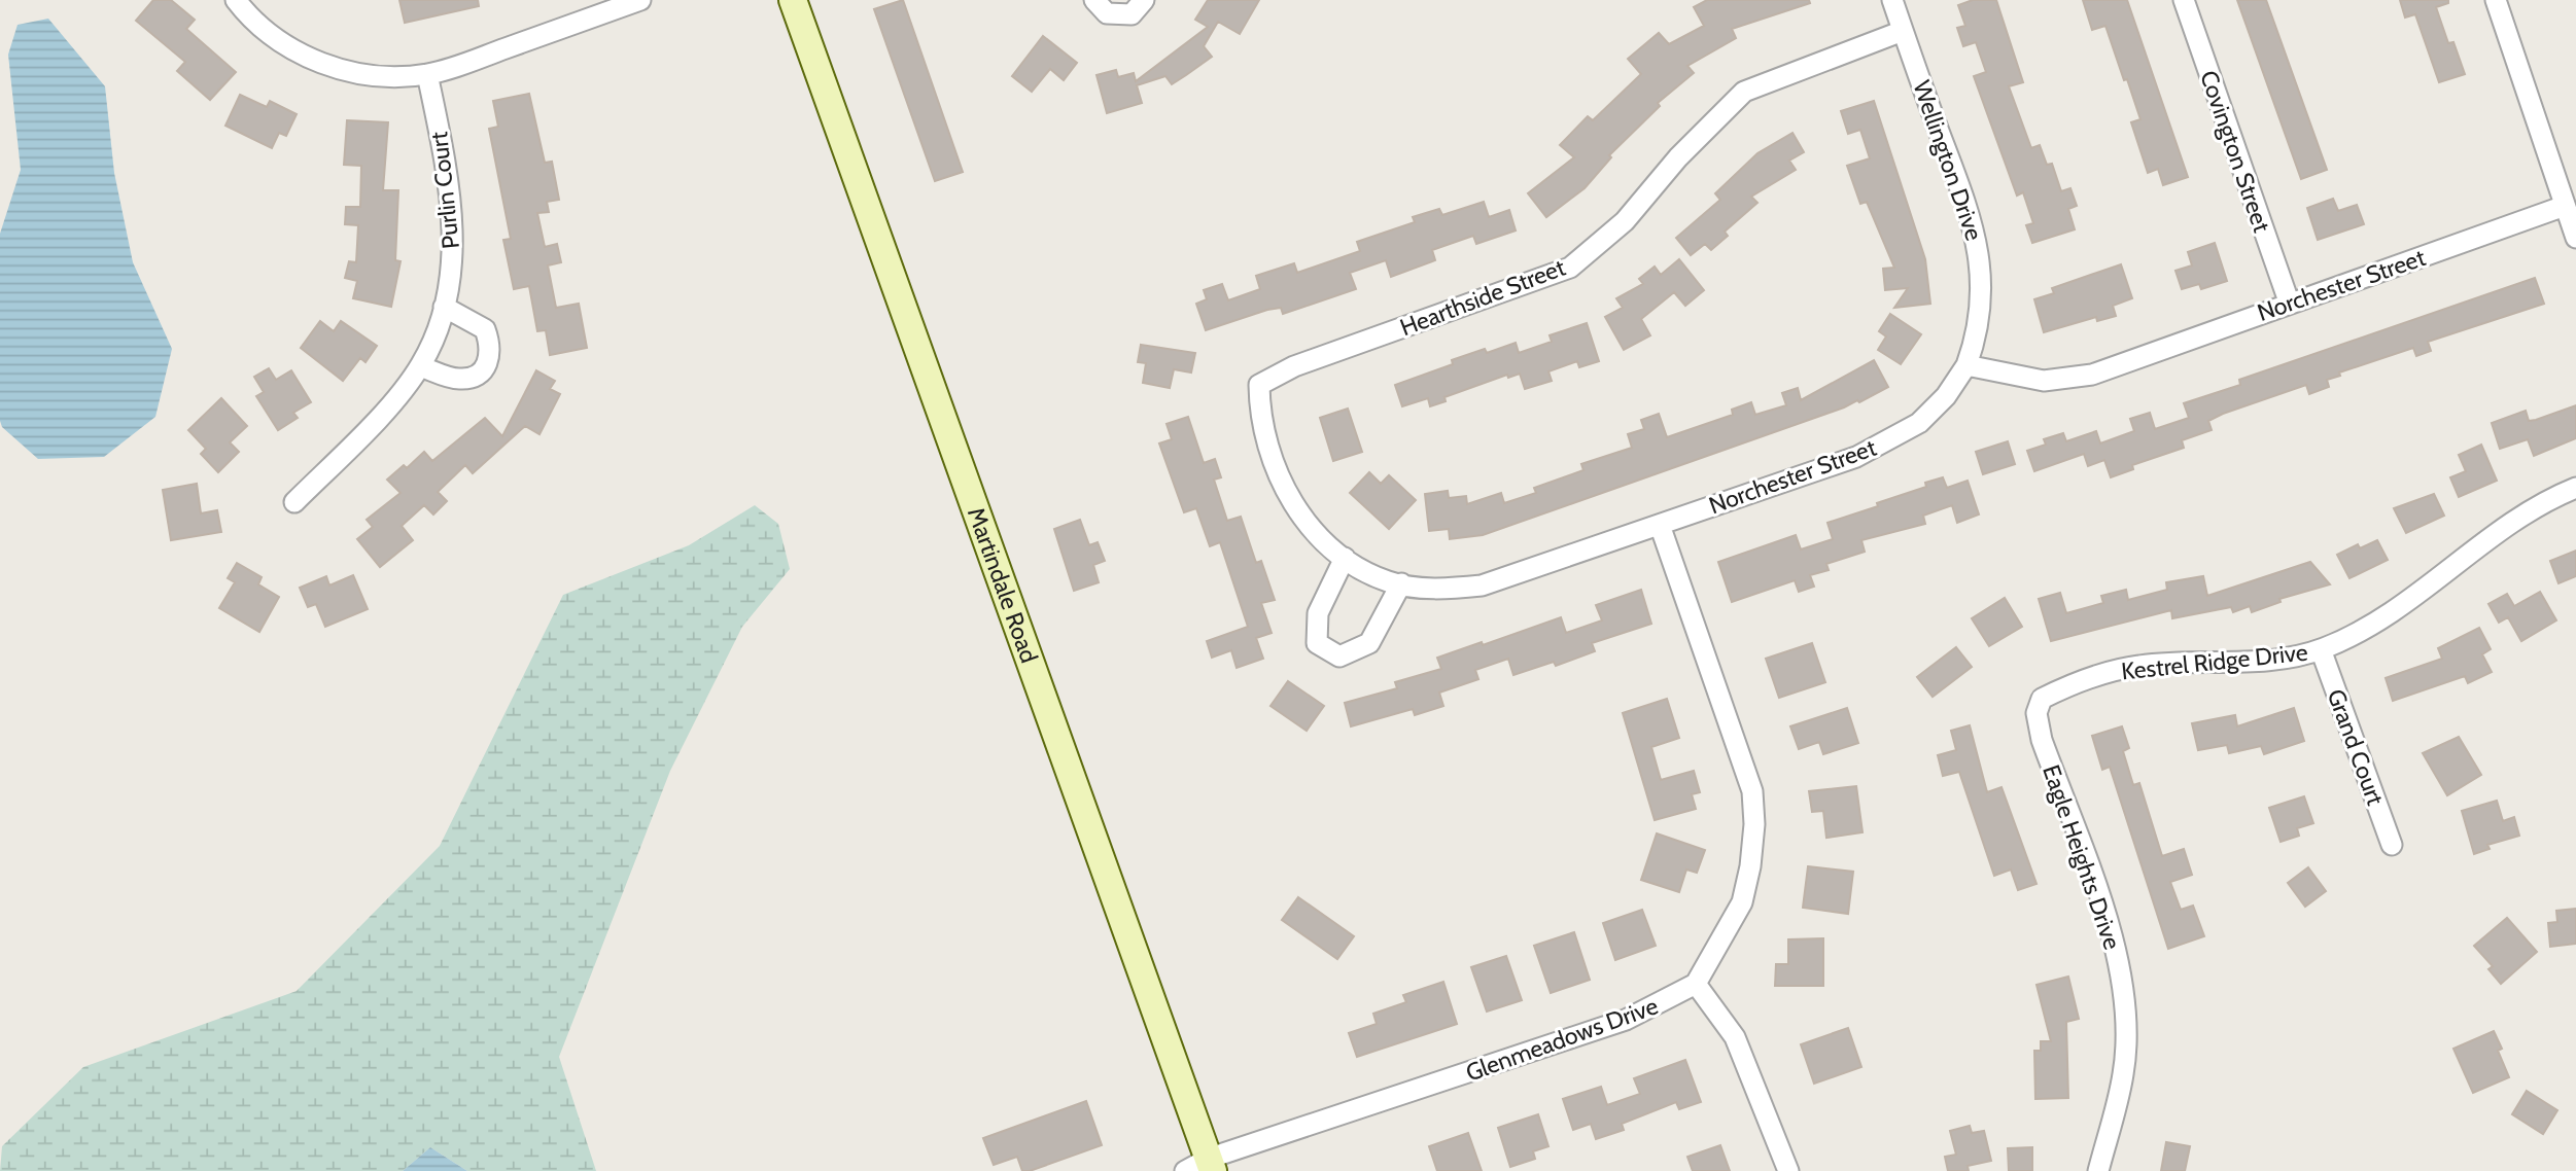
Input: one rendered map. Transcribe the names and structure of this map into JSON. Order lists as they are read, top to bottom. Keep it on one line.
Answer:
{"streets":{"street":["Covington Street","Wellington Drive","Purlin Court","Norchester Street","Hearthside Street","Martindale Road","Kestrel Ridge Drive","Grand Court","Eagle Heights Drive","Glenmeadows Drive"]},"crossings":[["Covington Street","Norchester Street"],["Wellington Drive","Norchester Street"],["Wellington Drive","Hearthside Street"],["Norchester Street","Hearthside Street"],["Martindale Road","Glenmeadows Drive"],["Kestrel Ridge Drive","Grand Court"],["Kestrel Ridge Drive","Eagle Heights Drive"]]}
